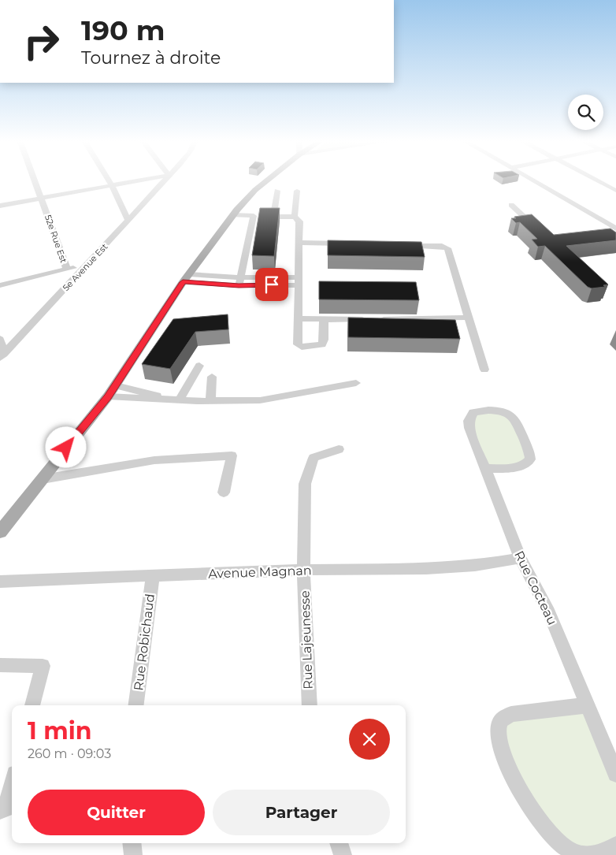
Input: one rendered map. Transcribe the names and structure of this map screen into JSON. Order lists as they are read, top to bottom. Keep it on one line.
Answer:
{"streets":{"street":["52e Rue Est","5e Avenue Est","Avenue Magnan","Rue Cocteau","Rue Lajeunesse","Rue Robichaud"]},"crossings":[["Avenue Magnan","Rue Cocteau"],["Avenue Magnan","Rue Lajeunesse"],["Avenue Magnan","Rue Robichaud"]],"page":{"turn":["190 m","Tournez à droite"],"heading":["1 min","260 m · 09:03"],"buttons":["Quitter","Partager"]}}
